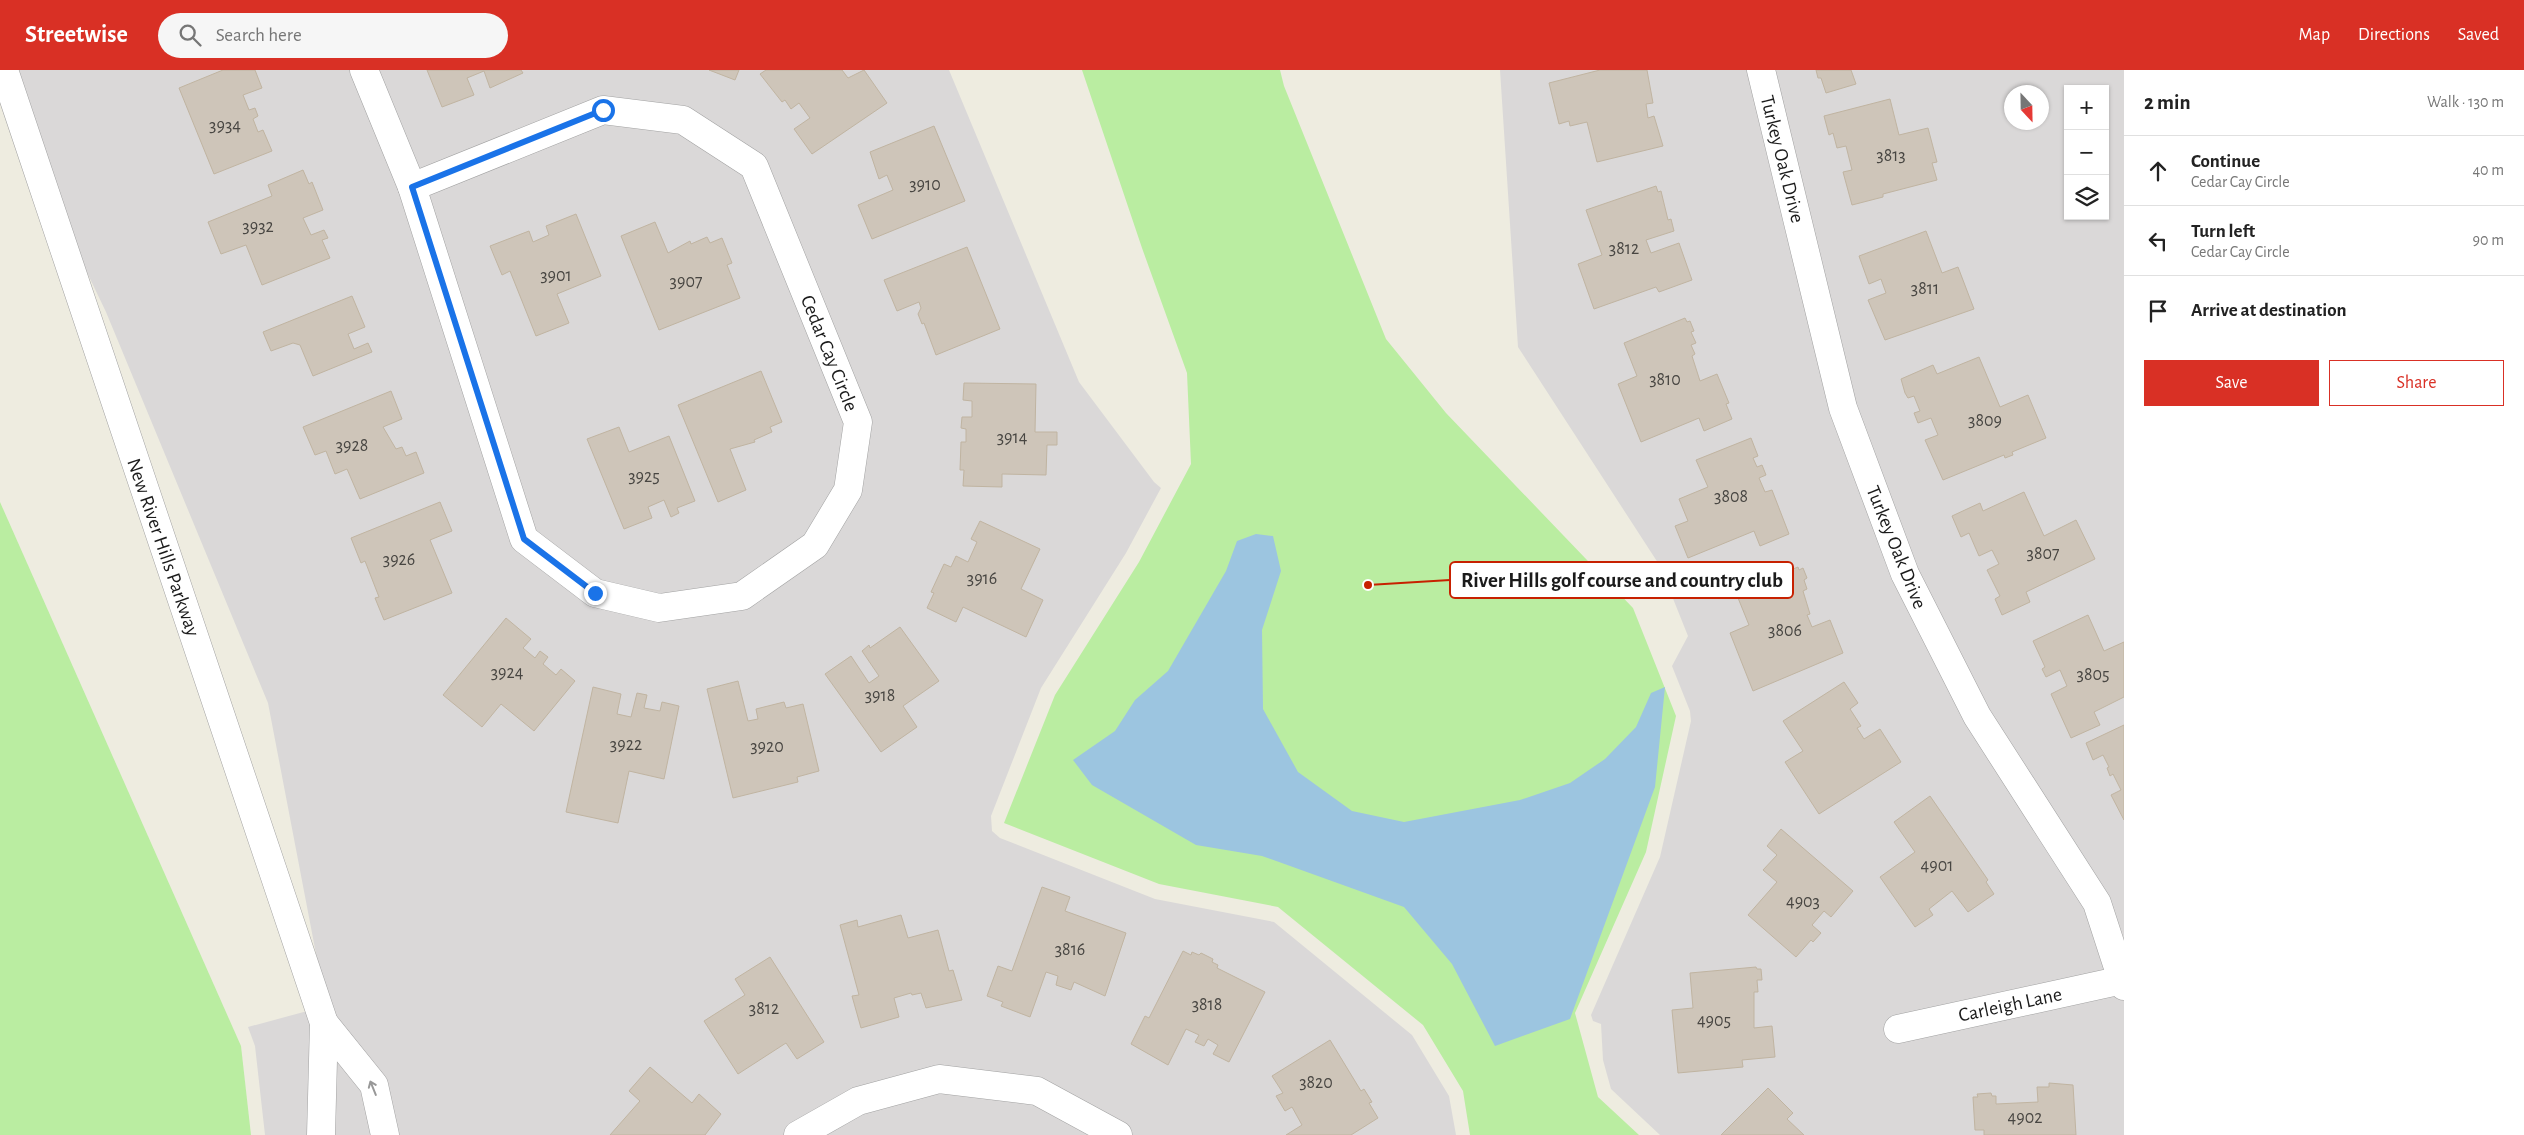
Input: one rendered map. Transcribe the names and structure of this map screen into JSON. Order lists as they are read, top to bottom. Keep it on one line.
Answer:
{"streets":{"street":["Turkey Oak Drive","Cedar Cay Circle","New River Hills Parkway","Carleigh Lane"]},"crossings":[["Turkey Oak Drive","Carleigh Lane"]],"places":["River Hills golf course and country club"],"house_numbers":["3934","3813","3910","3932","3812","3901","3907","3811","3810","3809","3914","3928","3925","3808","3807","3926","3916","3806","3924","3805","3918","3922","3920","4901","4903","3816","3818","3812","4905","3820","4902"],"north":"bottom","page":{"header":"Streetwise","search":"Search here","nav":["Map","Directions","Saved"],"heading":["2 min","Walk · 130 m"],"map_buttons":["+","−"],"list":[["Continue","Cedar Cay Circle","40 m"],["Turn left","Cedar Cay Circle","90 m"],"Arrive at destination"],"buttons":["Save","Share"]}}
